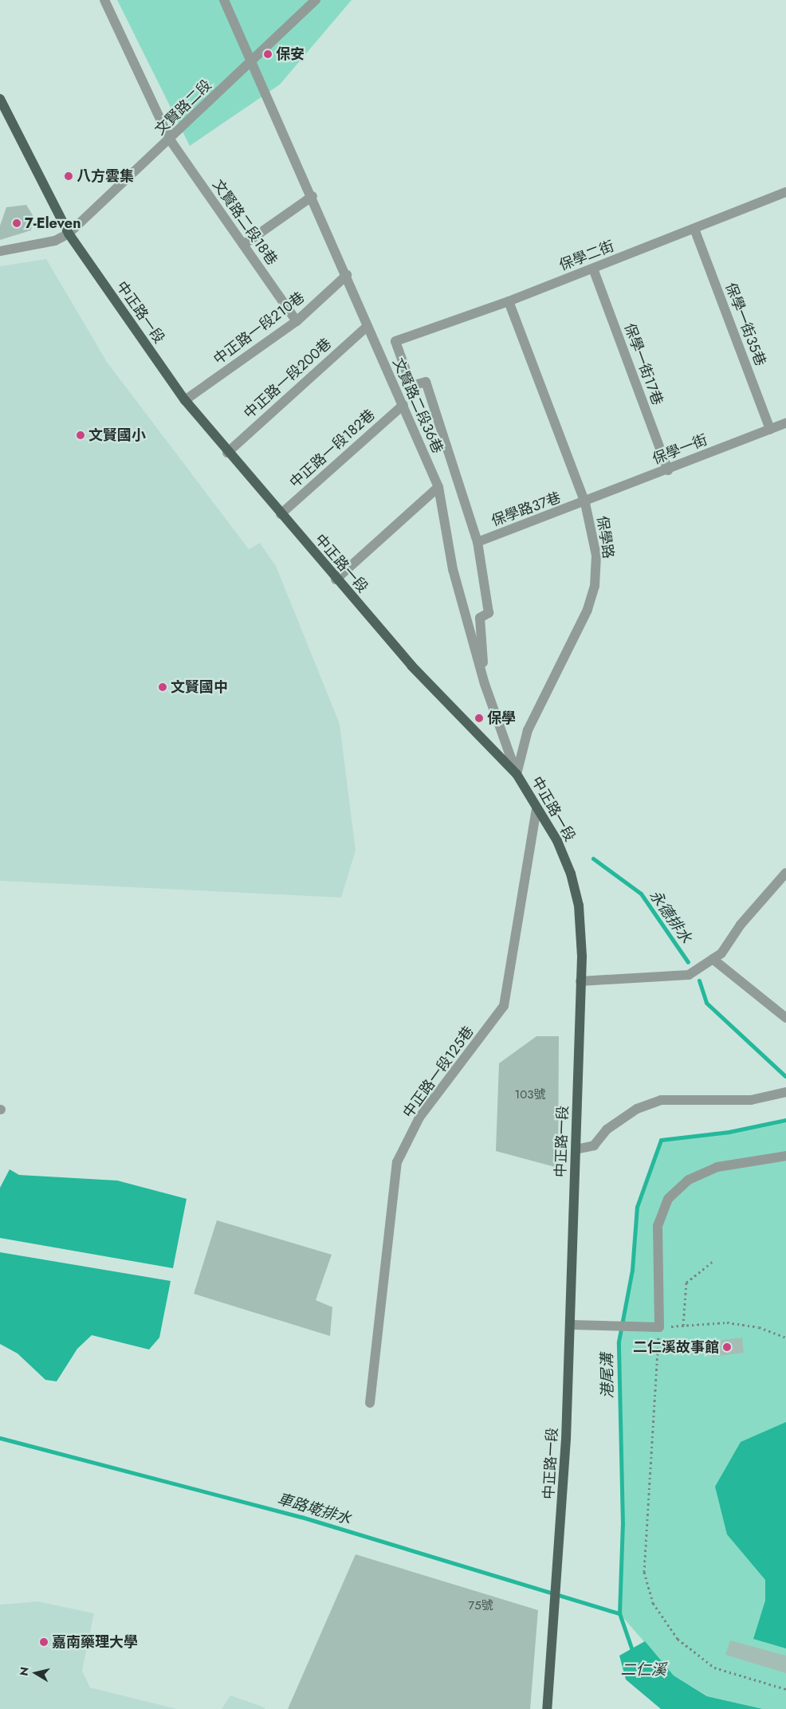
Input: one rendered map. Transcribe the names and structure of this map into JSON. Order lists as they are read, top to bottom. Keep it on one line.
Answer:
{"streets":{"main road":["中正路一段"],"street":["文賢路二段","文賢路二段18巷","保學二街","保學一街35巷","中正路一段210巷","保學一街17巷","中正路一段200巷","文賢路二段36巷","中正路一段182巷","保學一街","保學路37巷","保學路","中正路一段125巷"]},"crossings":[["文賢路二段","文賢路二段18巷"],["文賢路二段","中正路一段"],["文賢路二段","文賢路二段36巷"],["文賢路二段18巷","中正路一段210巷"],["保學二街","保學一街35巷"],["保學二街","保學一街17巷"],["保學二街","保學路37巷"],["保學二街","保學路"],["中正路一段","中正路一段210巷"],["中正路一段","中正路一段200巷"],["中正路一段","文賢路二段36巷"],["中正路一段","中正路一段182巷"],["中正路一段","保學路"],["中正路一段","中正路一段125巷"],["保學一街35巷","保學一街"],["中正路一段210巷","文賢路二段36巷"],["保學一街17巷","保學一街"],["中正路一段200巷","文賢路二段36巷"],["文賢路二段36巷","中正路一段182巷"],["文賢路二段36巷","保學路"],["保學一街","保學路37巷"],["保學一街","保學路"],["保學路37巷","保學路"]],"water":["永德排水","港尾溝","車路墘排水","二仁溪"],"places":["保安","八方雲集","7-Eleven","文賢國小","文賢國中","保學","二仁溪故事館","嘉南藥理大學"],"house_numbers":["103號","75號"],"north":"left"}
